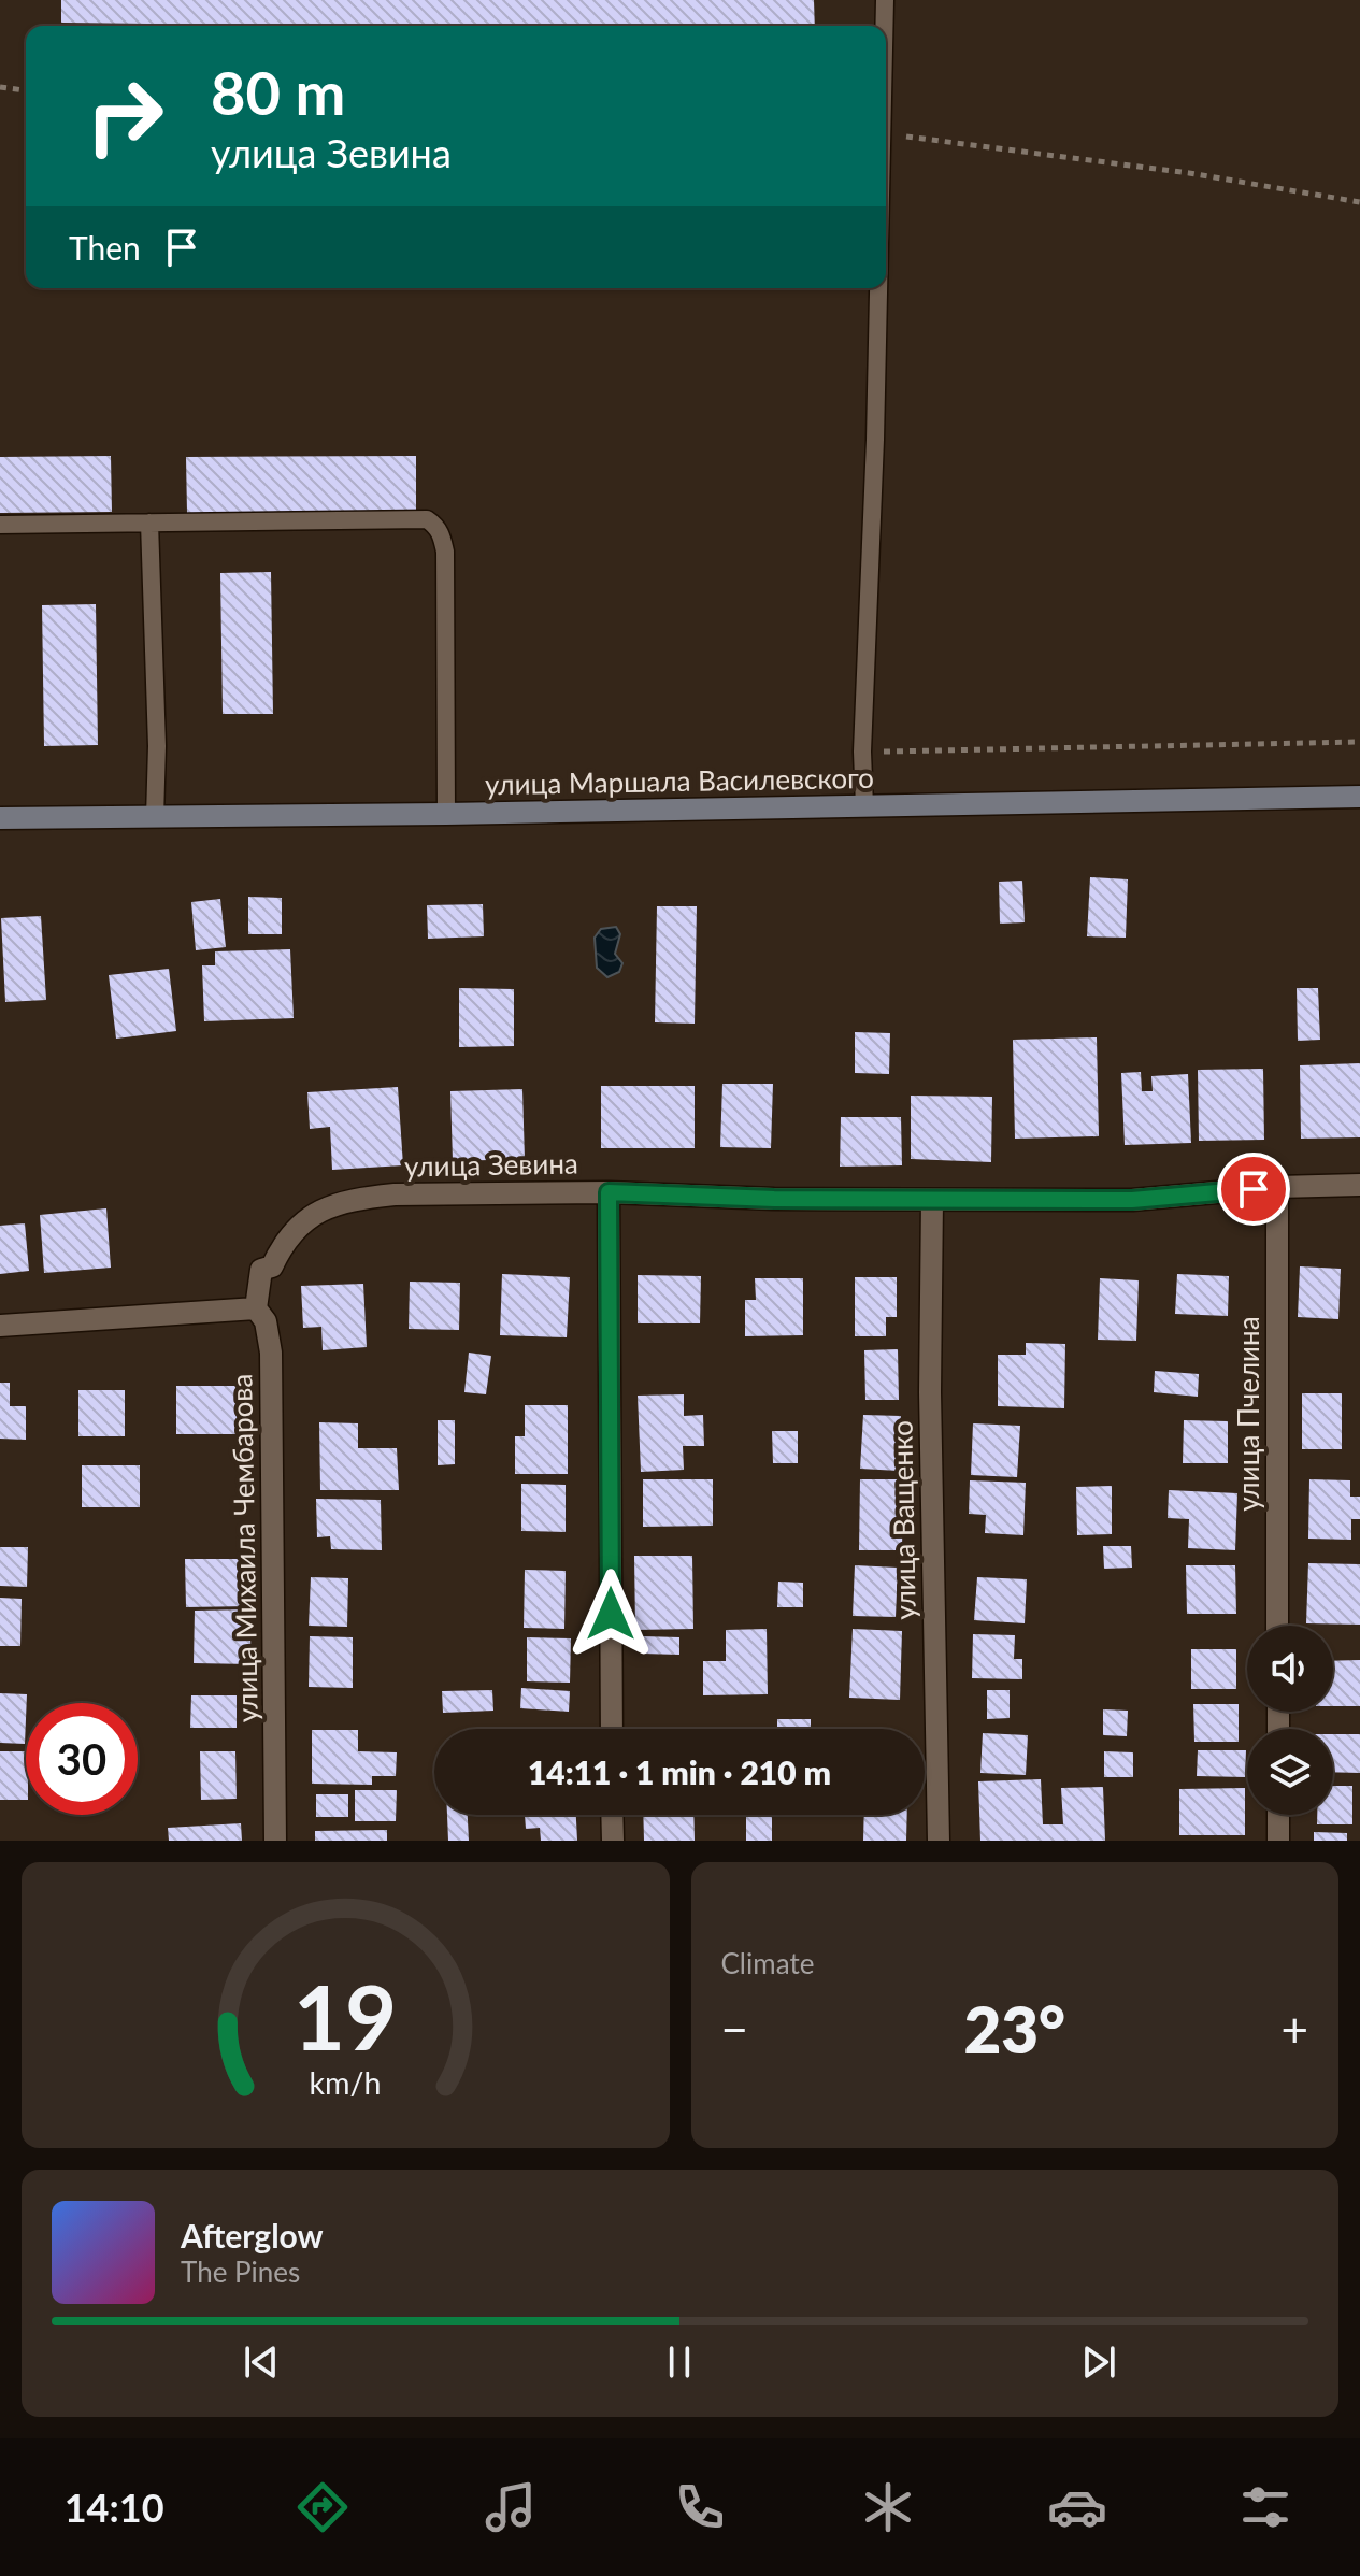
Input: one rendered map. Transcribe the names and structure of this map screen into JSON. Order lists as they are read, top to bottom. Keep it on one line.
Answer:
{"streets":{"main road":["улица Маршала Василевского"],"street":["улица Зевина","улица Пчелина","улица Ващенко","улица Михаила Чембарова"]},"crossings":[["улица Зевина","улица Пчелина"],["улица Зевина","улица Ващенко"],["улица Зевина","улица Михаила Чембарова"]],"page":{"turn":["80 m","улица Зевина"],"then":"Then","limit":"30","trip":"14:11 · 1 min · 210 m","tile":"Climate","heat":["−","23°","+"],"song":["Afterglow","The Pines"],"tabs":"14:10","gauge":["19","km/h"]}}
